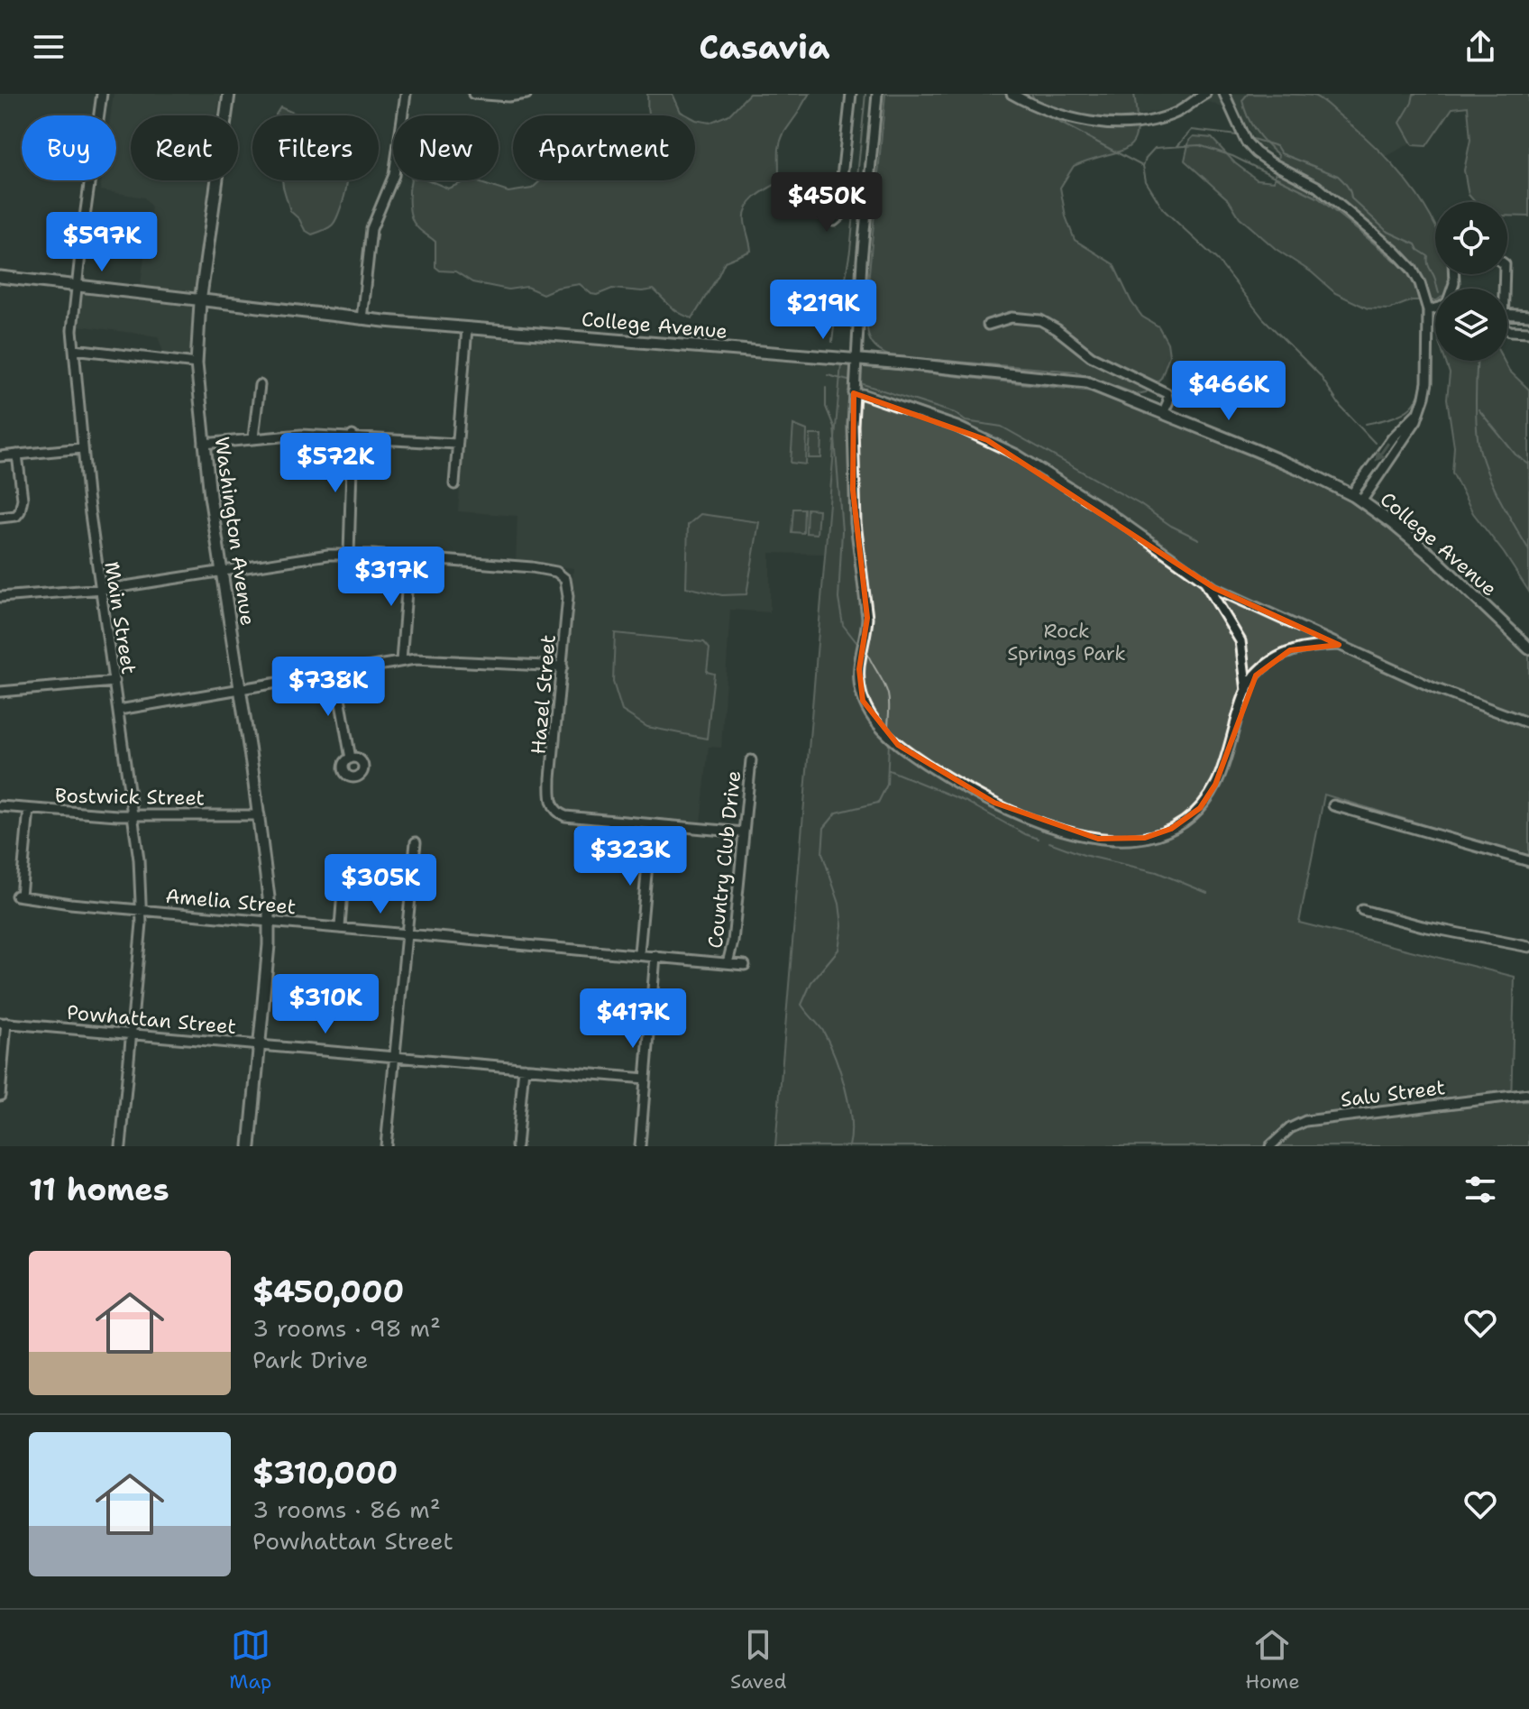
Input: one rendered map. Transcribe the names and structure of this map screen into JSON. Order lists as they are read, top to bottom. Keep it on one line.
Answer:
{"streets":{"main road":["College Avenue","Washington Avenue"],"street":["Main Street","Hazel Street","Bostwick Street","Country Club Drive","Amelia Street","Powhattan Street","Salu Street"]},"crossings":[["College Avenue","Washington Avenue"],["College Avenue","Main Street"],["Washington Avenue","Bostwick Street"],["Washington Avenue","Amelia Street"],["Washington Avenue","Powhattan Street"],["Main Street","Bostwick Street"],["Main Street","Amelia Street"],["Main Street","Powhattan Street"],["Bostwick Street","Amelia Street"],["Country Club Drive","Amelia Street"]],"parks":["Rock Springs Park"],"page":{"header":"Casavia","chip":["Buy","Rent","Filters","New","Apartment"],"price":["$450K","$597K","$219K","$466K","$572K","$317K","$738K","$323K","$305K","$310K","$417K"],"heading":"11 homes","list":[{"name":"$450,000","note":"3 rooms · 98 m² · Park Drive"},{"name":"$310,000","note":"3 rooms · 86 m² · Powhattan Street"}],"tabs":["Map","Saved","Home"]}}
